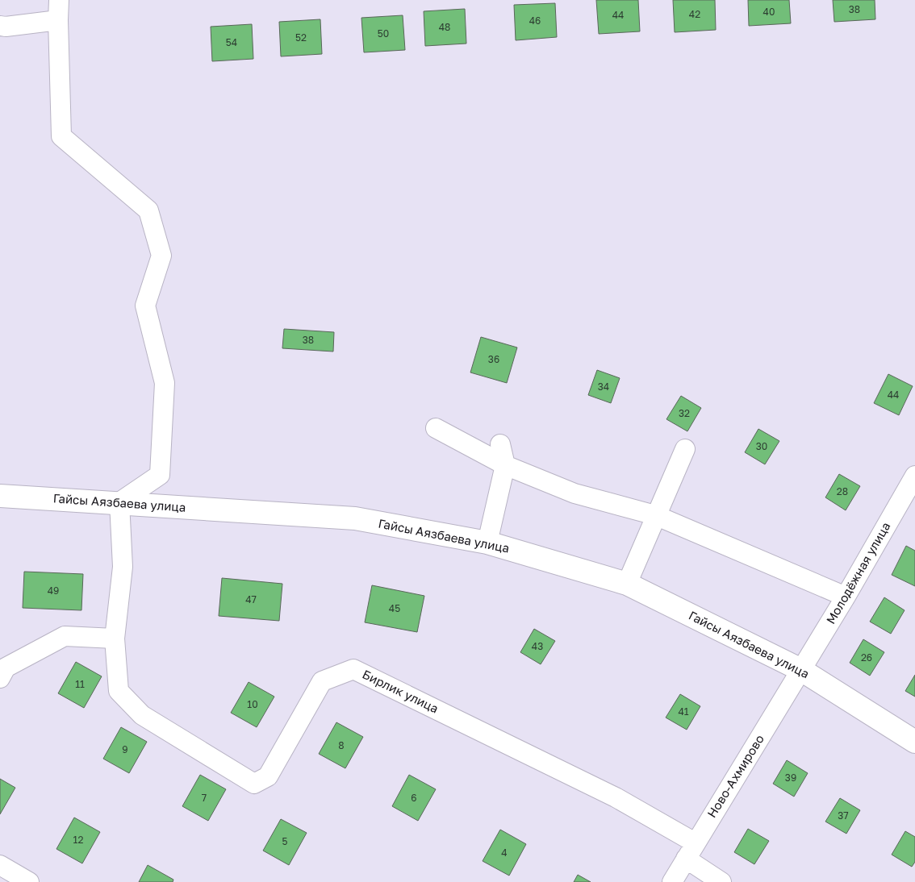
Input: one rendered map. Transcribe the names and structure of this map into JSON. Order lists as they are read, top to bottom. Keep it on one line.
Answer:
{"streets":{"highway":["Гайсы Аязбаева улица"],"street":["Молодёжная улица","Бирлик улица","Ново-Ахмирово"]},"crossings":[["Гайсы Аязбаева улица","Молодёжная улица"],["Гайсы Аязбаева улица","Бирлик улица"],["Гайсы Аязбаева улица","Ново-Ахмирово"],["Молодёжная улица","Ново-Ахмирово"],["Бирлик улица","Ново-Ахмирово"]],"house_numbers":["38","40","42","44","46","48","50","52","54","38","36","34","44","32","30","28","49","47","45","43","26","11","10","41","8","9","39","7","6","37","12","5","4"]}
